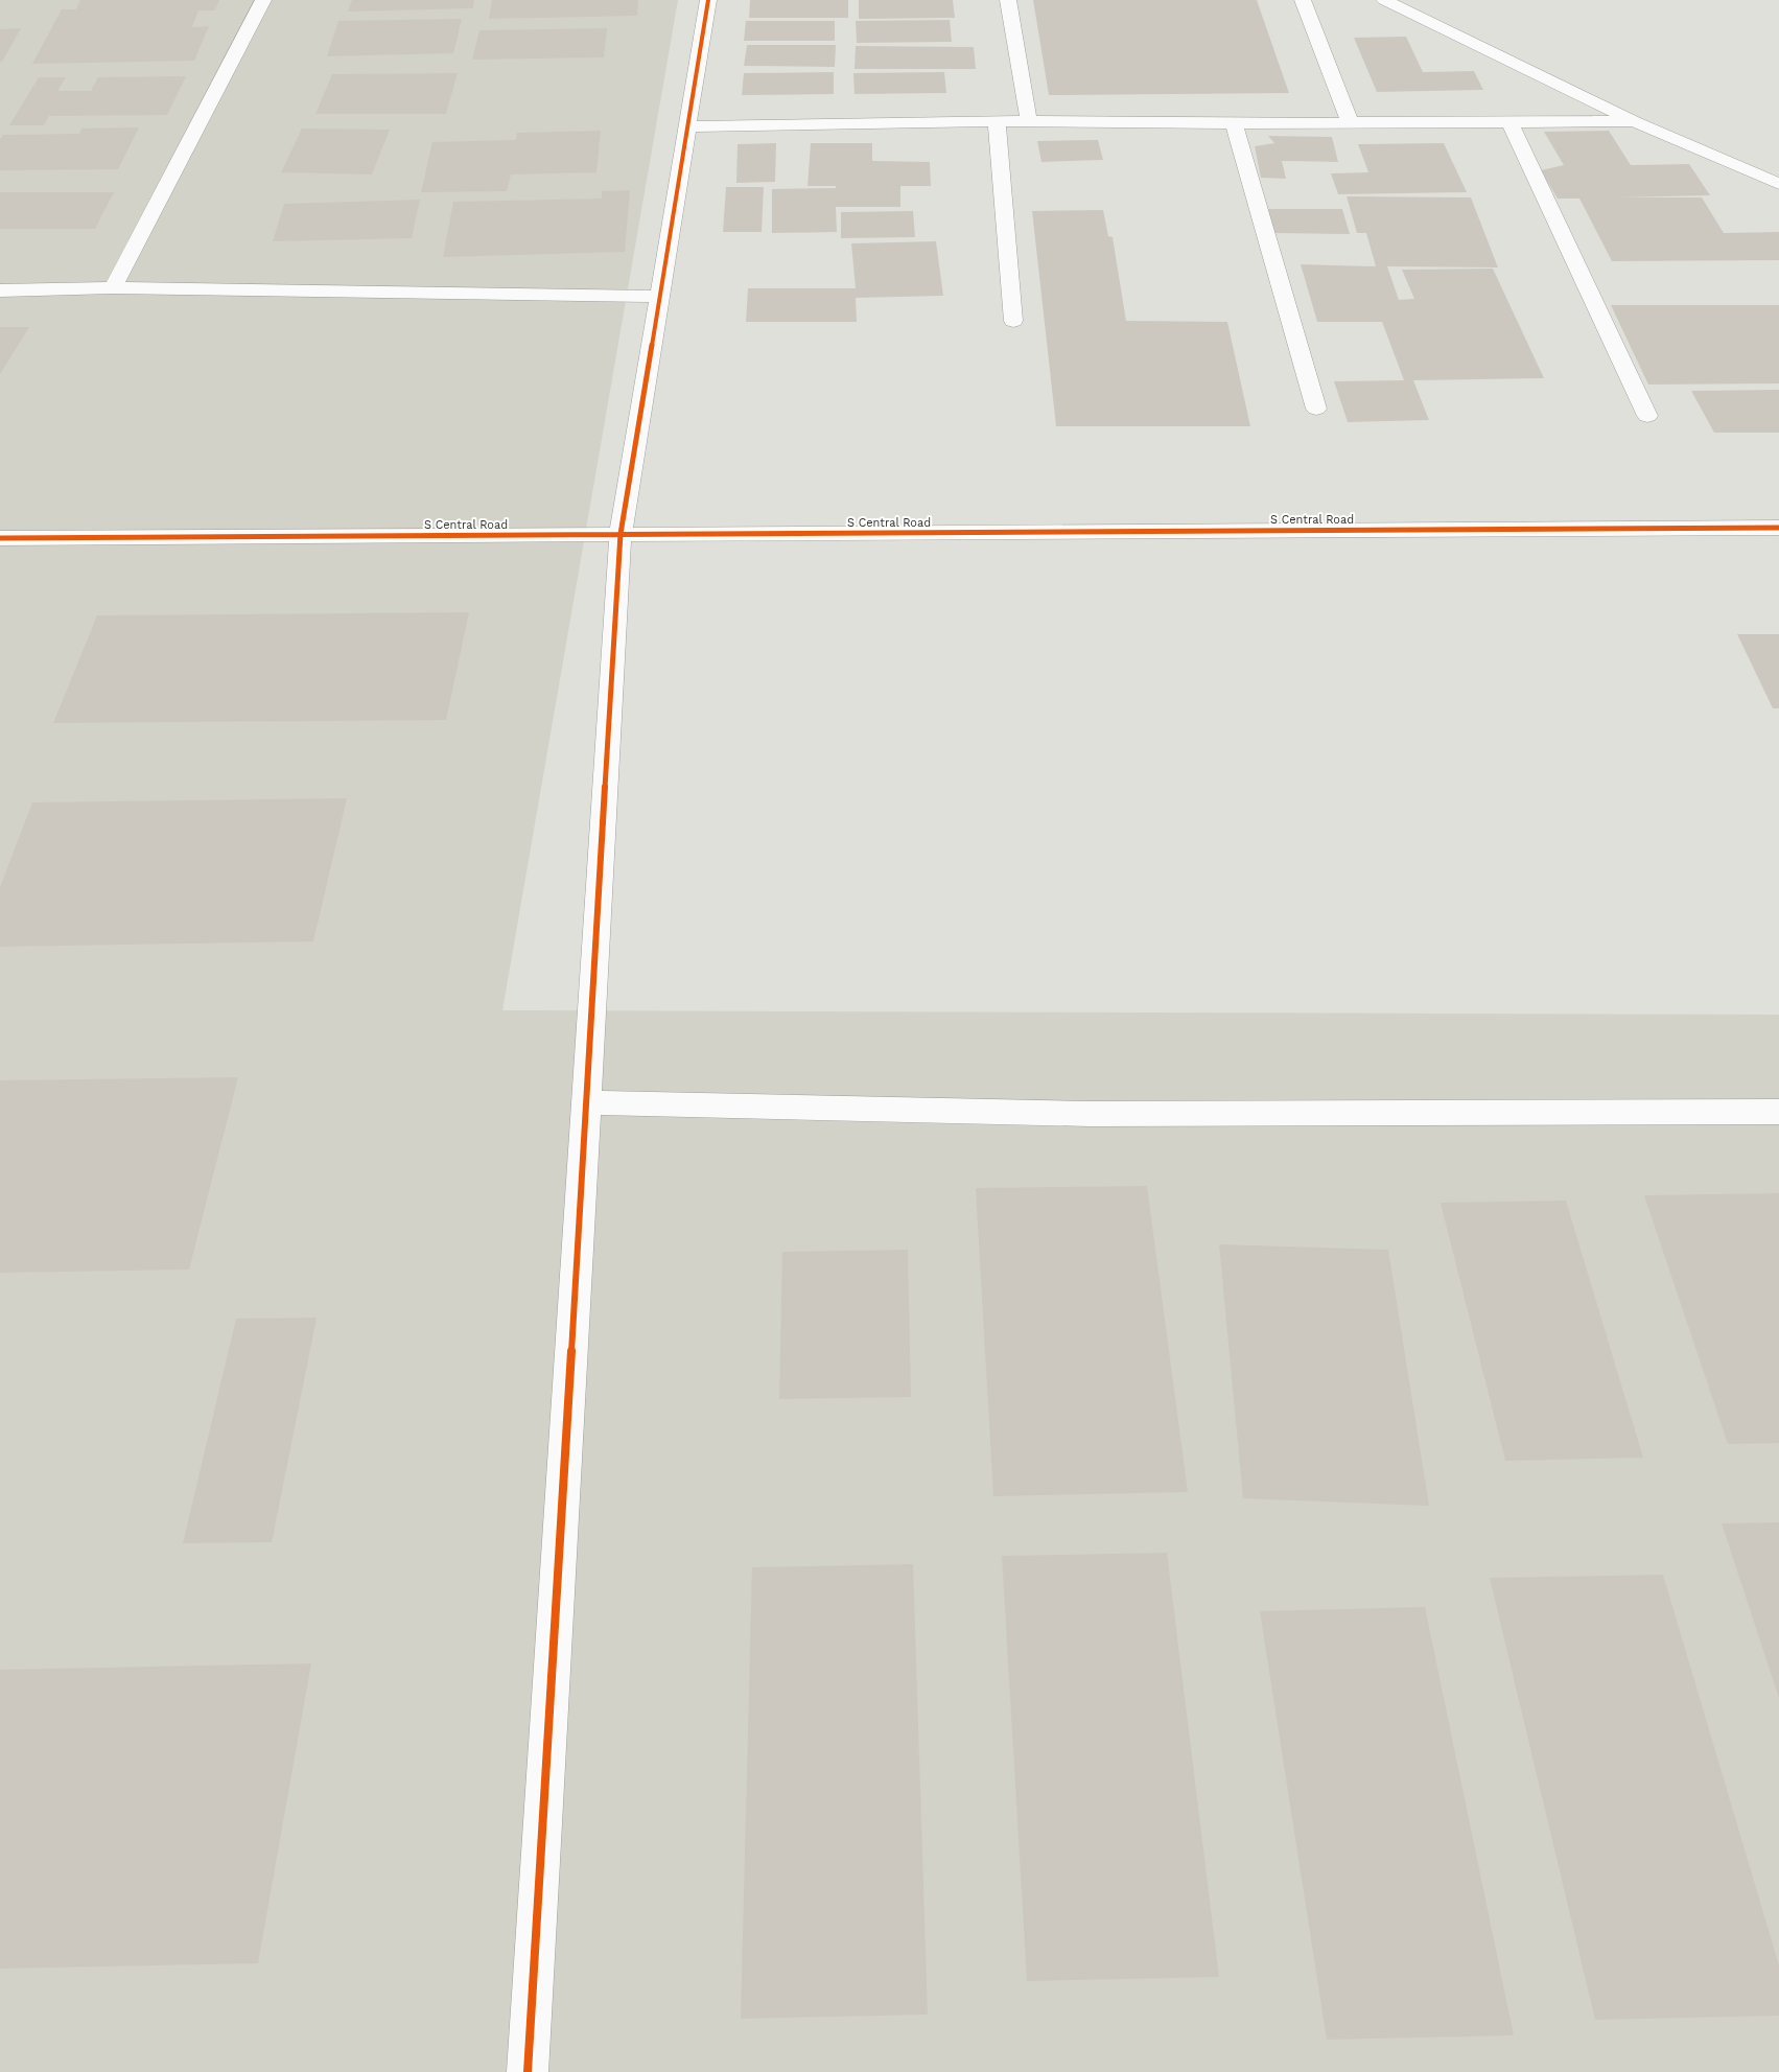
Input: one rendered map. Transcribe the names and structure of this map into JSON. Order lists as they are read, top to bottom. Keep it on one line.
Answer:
{"streets":{"street":["S Central Road"]}}
